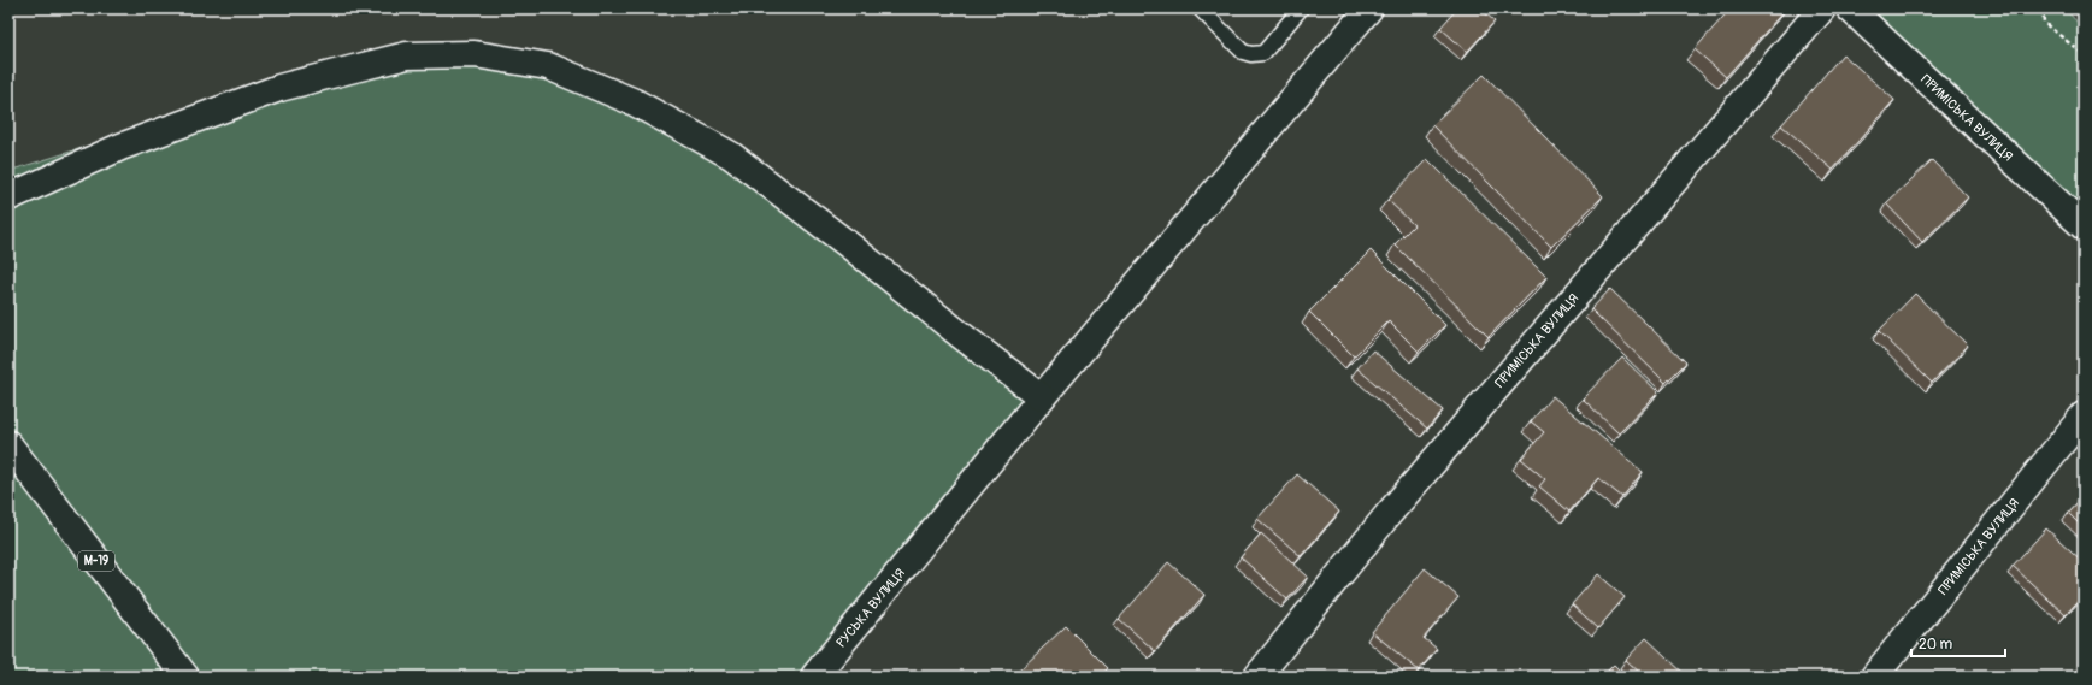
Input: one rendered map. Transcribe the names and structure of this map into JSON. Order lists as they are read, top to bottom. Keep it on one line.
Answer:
{"streets":{"main road":["ПРИМІСЬКА ВУЛИЦЯ","М-19","РУСЬКА ВУЛИЦЯ"]},"scale_bar":"20 m"}
